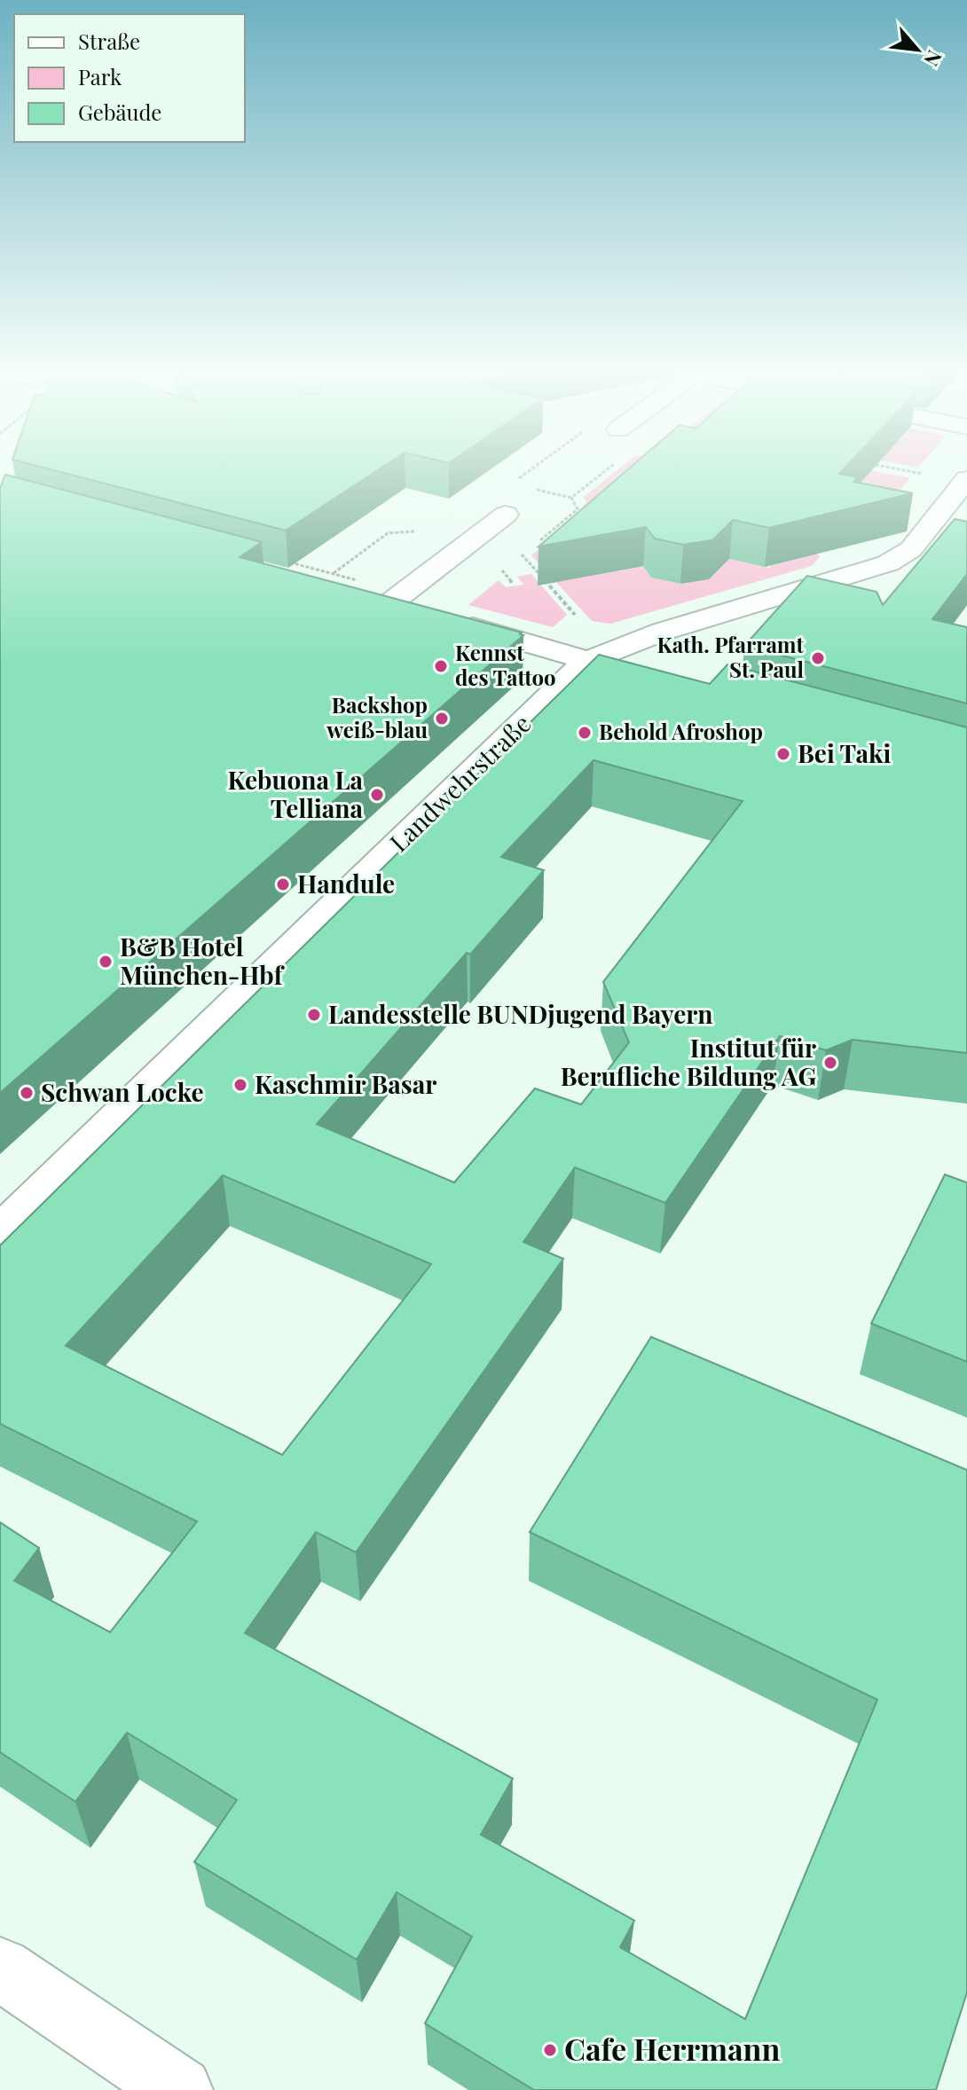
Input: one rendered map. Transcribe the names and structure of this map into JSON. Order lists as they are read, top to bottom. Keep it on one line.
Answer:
{"streets":{"street":["Landwehrstraße"]},"places":["Kath. Pfarramt St. Paul","Kennst des Tattoo","Backshop weiß-blau","Behold Afroshop","Bei Taki","Kebuona La Telliana","Handule","B&B Hotel München-Hbf","Landesstelle BUNDjugend Bayern","Institut für Berufliche Bildung AG","Kaschmir Basar","Schwan Locke","Cafe Herrmann"],"legend":["Straße","Park","Gebäude"],"north":"bottom right"}
